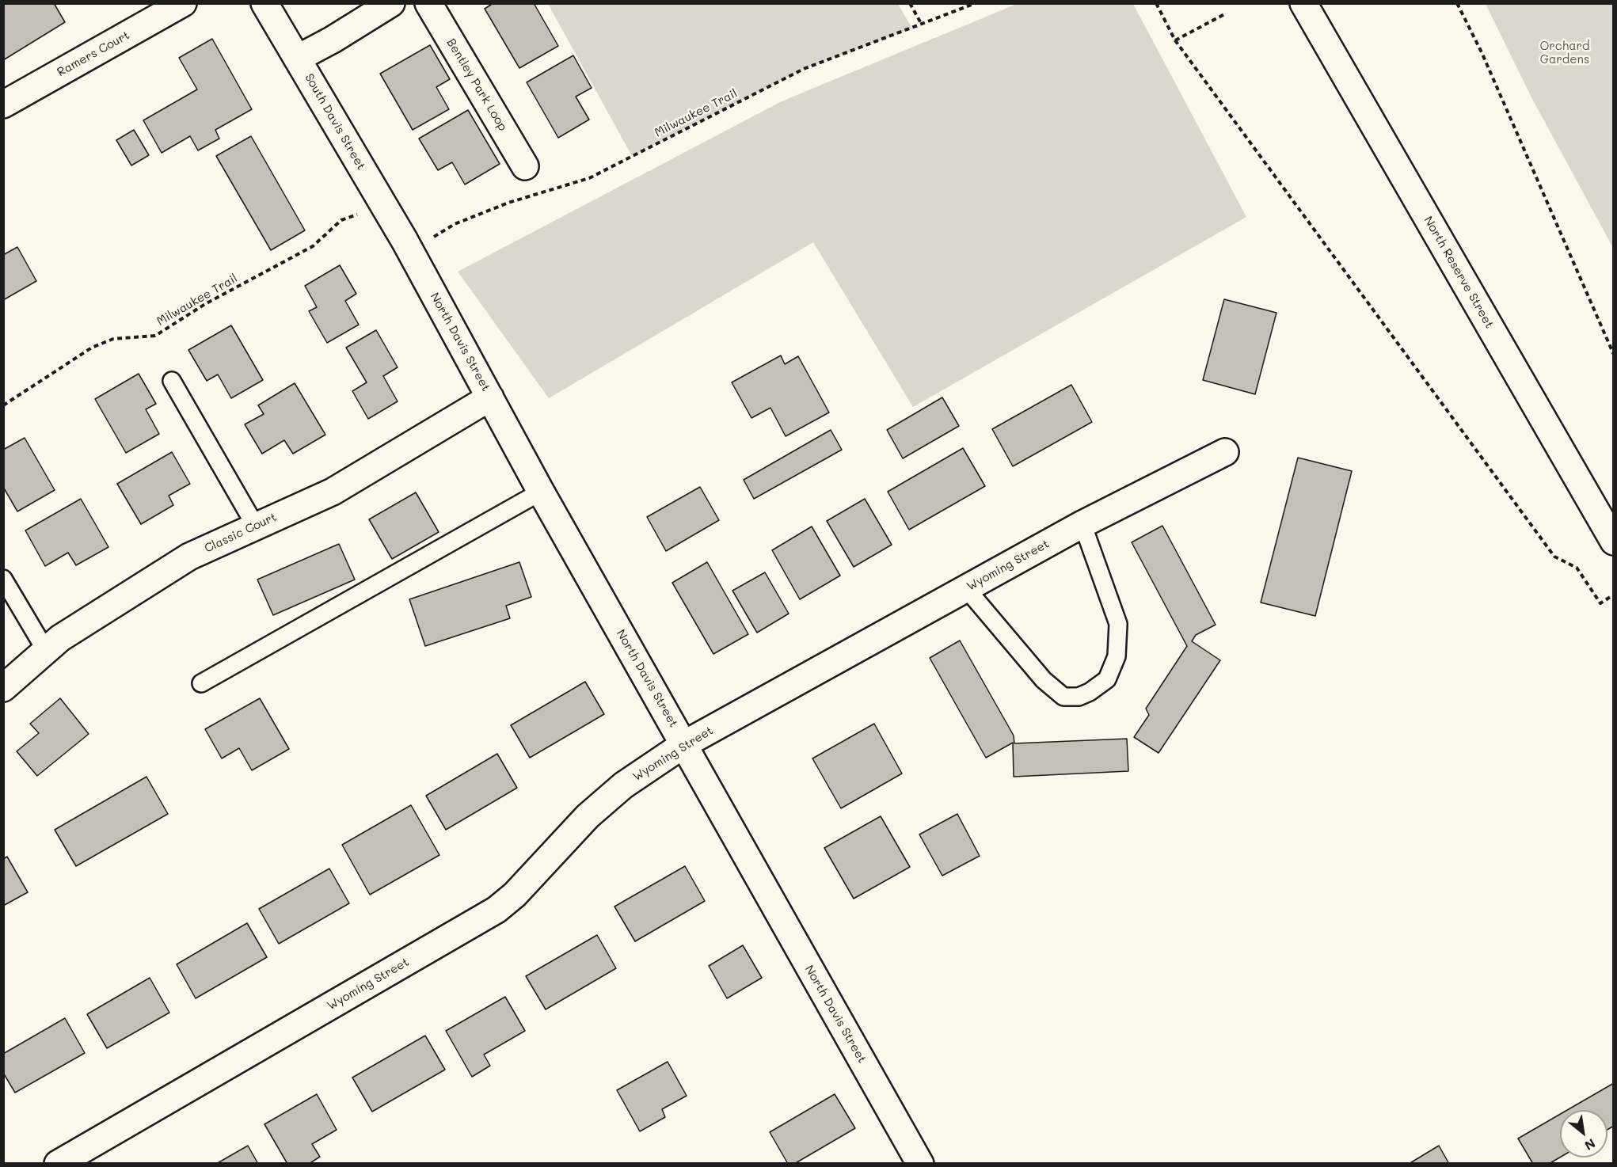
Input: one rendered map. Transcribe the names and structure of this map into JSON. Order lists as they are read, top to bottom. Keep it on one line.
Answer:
{"streets":{"main road":["Ramers Court","Bentley Park Loop","South Davis Street","North Reserve Street","North Davis Street","Classic Court","Wyoming Street"],"path":["Milwaukee Trail"]},"crossings":[["Milwaukee Trail","South Davis Street"],["Milwaukee Trail","North Davis Street"],["South Davis Street","North Davis Street"],["North Davis Street","Classic Court"],["North Davis Street","Wyoming Street"]],"parks":["Orchard Gardens"],"north":"bottom right"}
